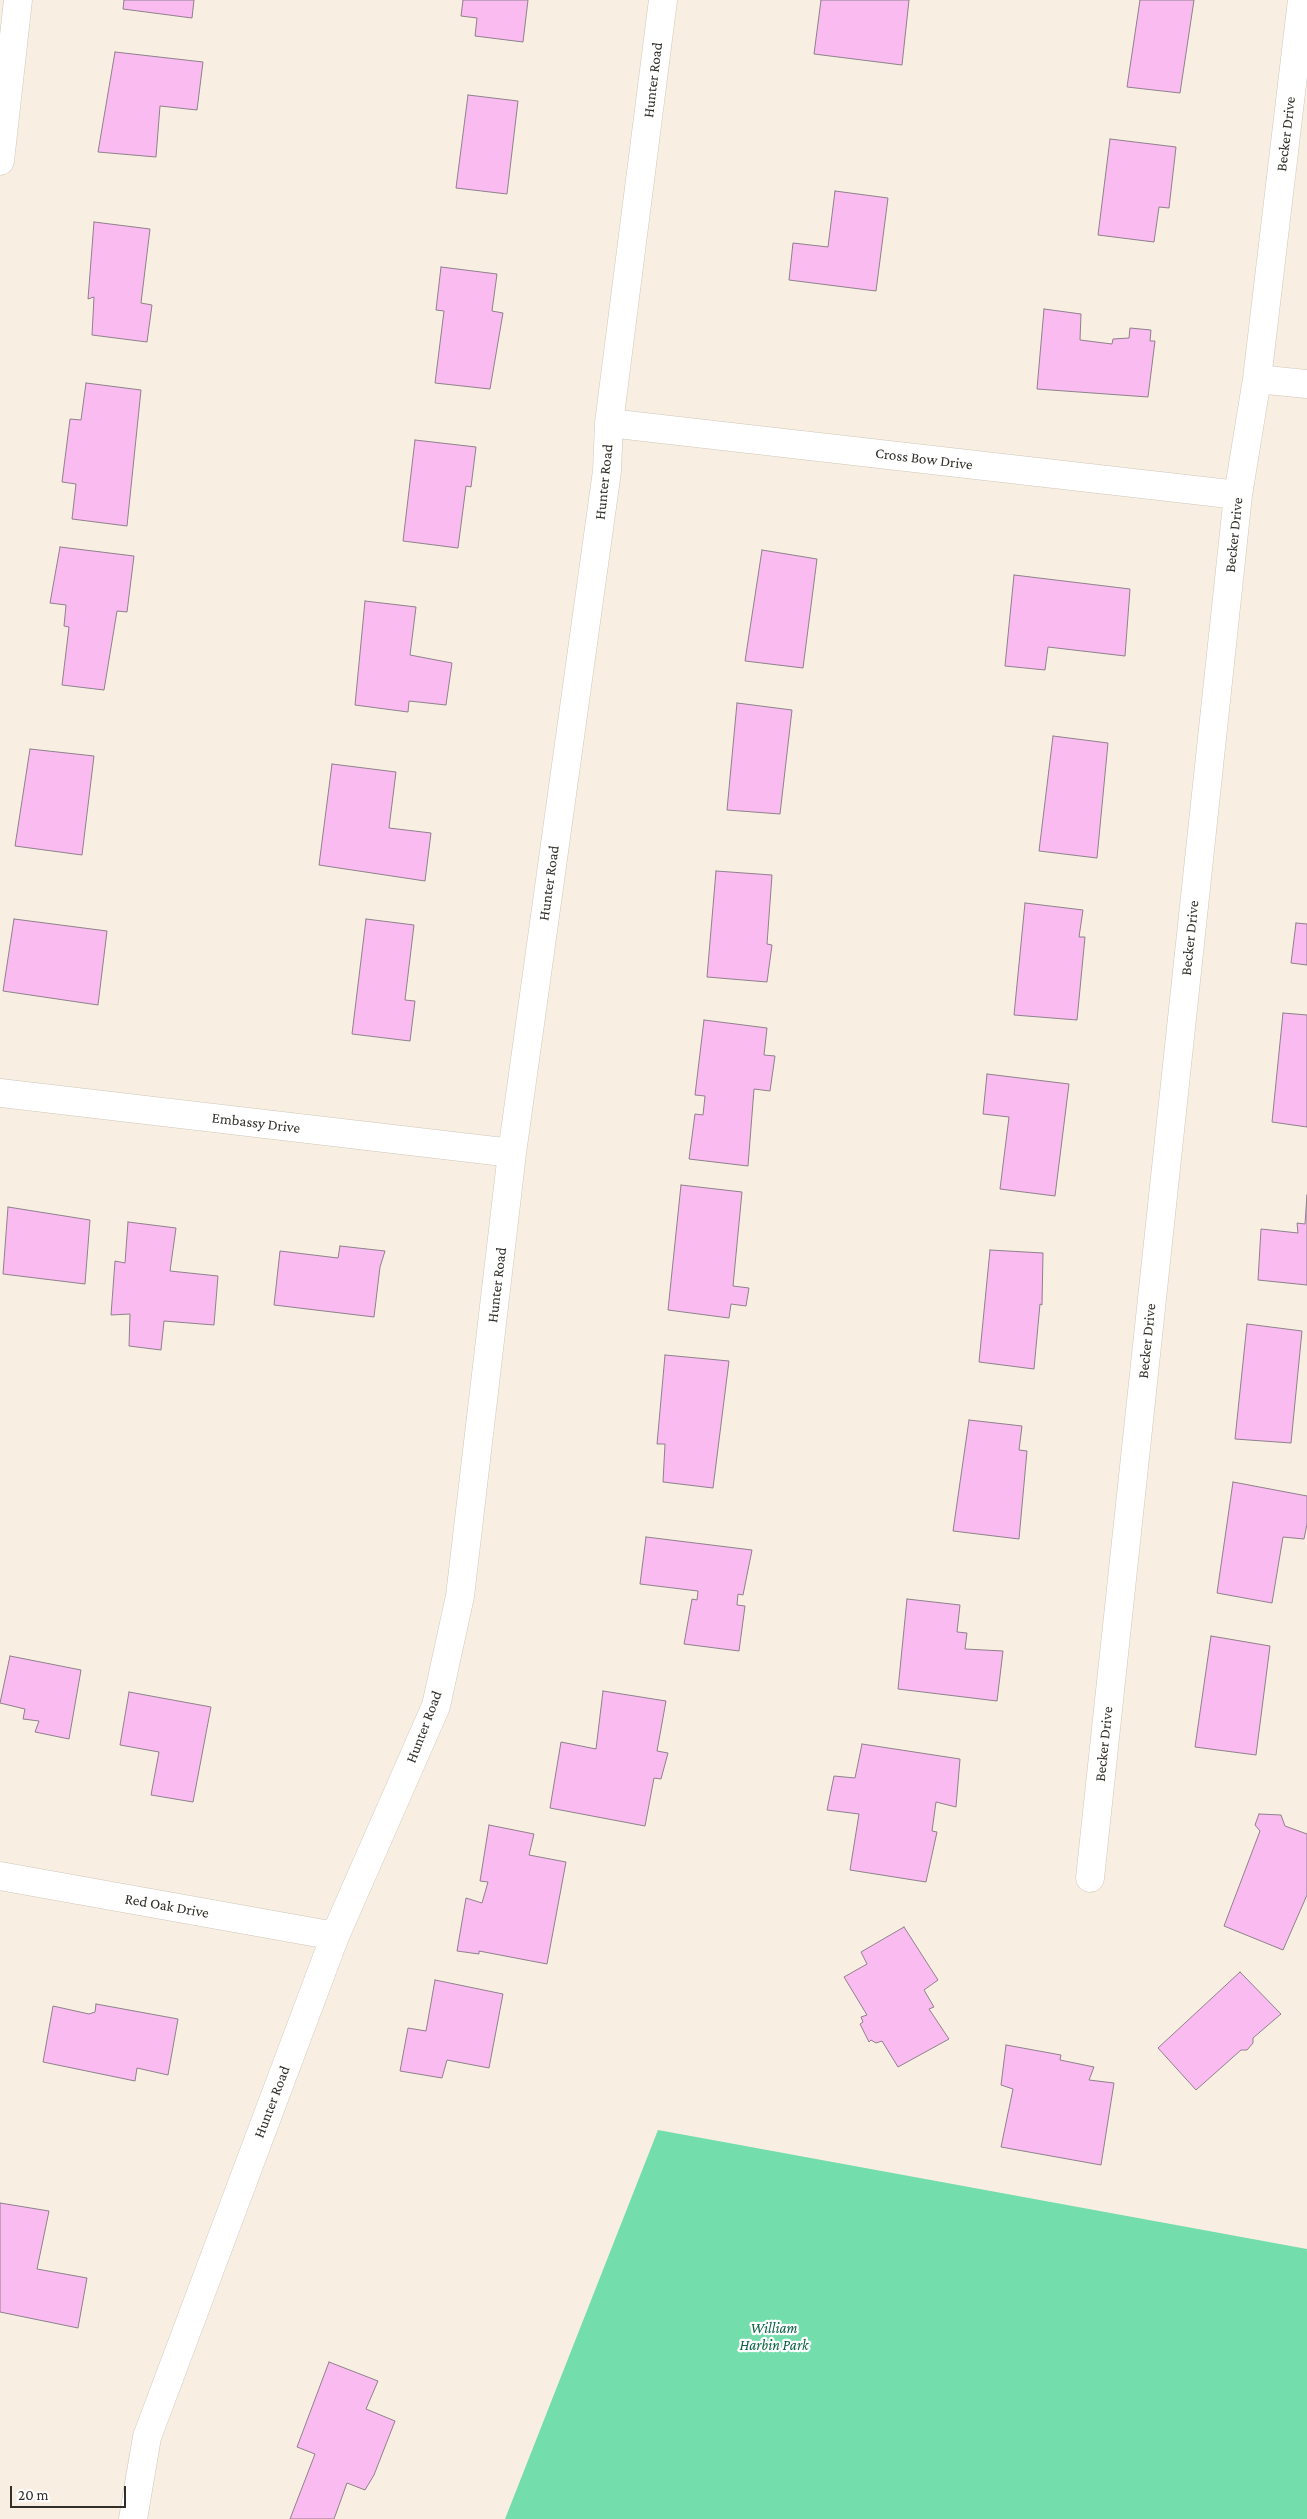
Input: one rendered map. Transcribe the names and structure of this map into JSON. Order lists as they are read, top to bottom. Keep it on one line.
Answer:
{"streets":{"street":["Hunter Road","Becker Drive","Cross Bow Drive","Embassy Drive","Red Oak Drive"]},"crossings":[["Hunter Road","Cross Bow Drive"],["Hunter Road","Embassy Drive"],["Hunter Road","Red Oak Drive"],["Becker Drive","Cross Bow Drive"]],"parks":["William Harbin Park"],"scale_bar":"20 m"}
